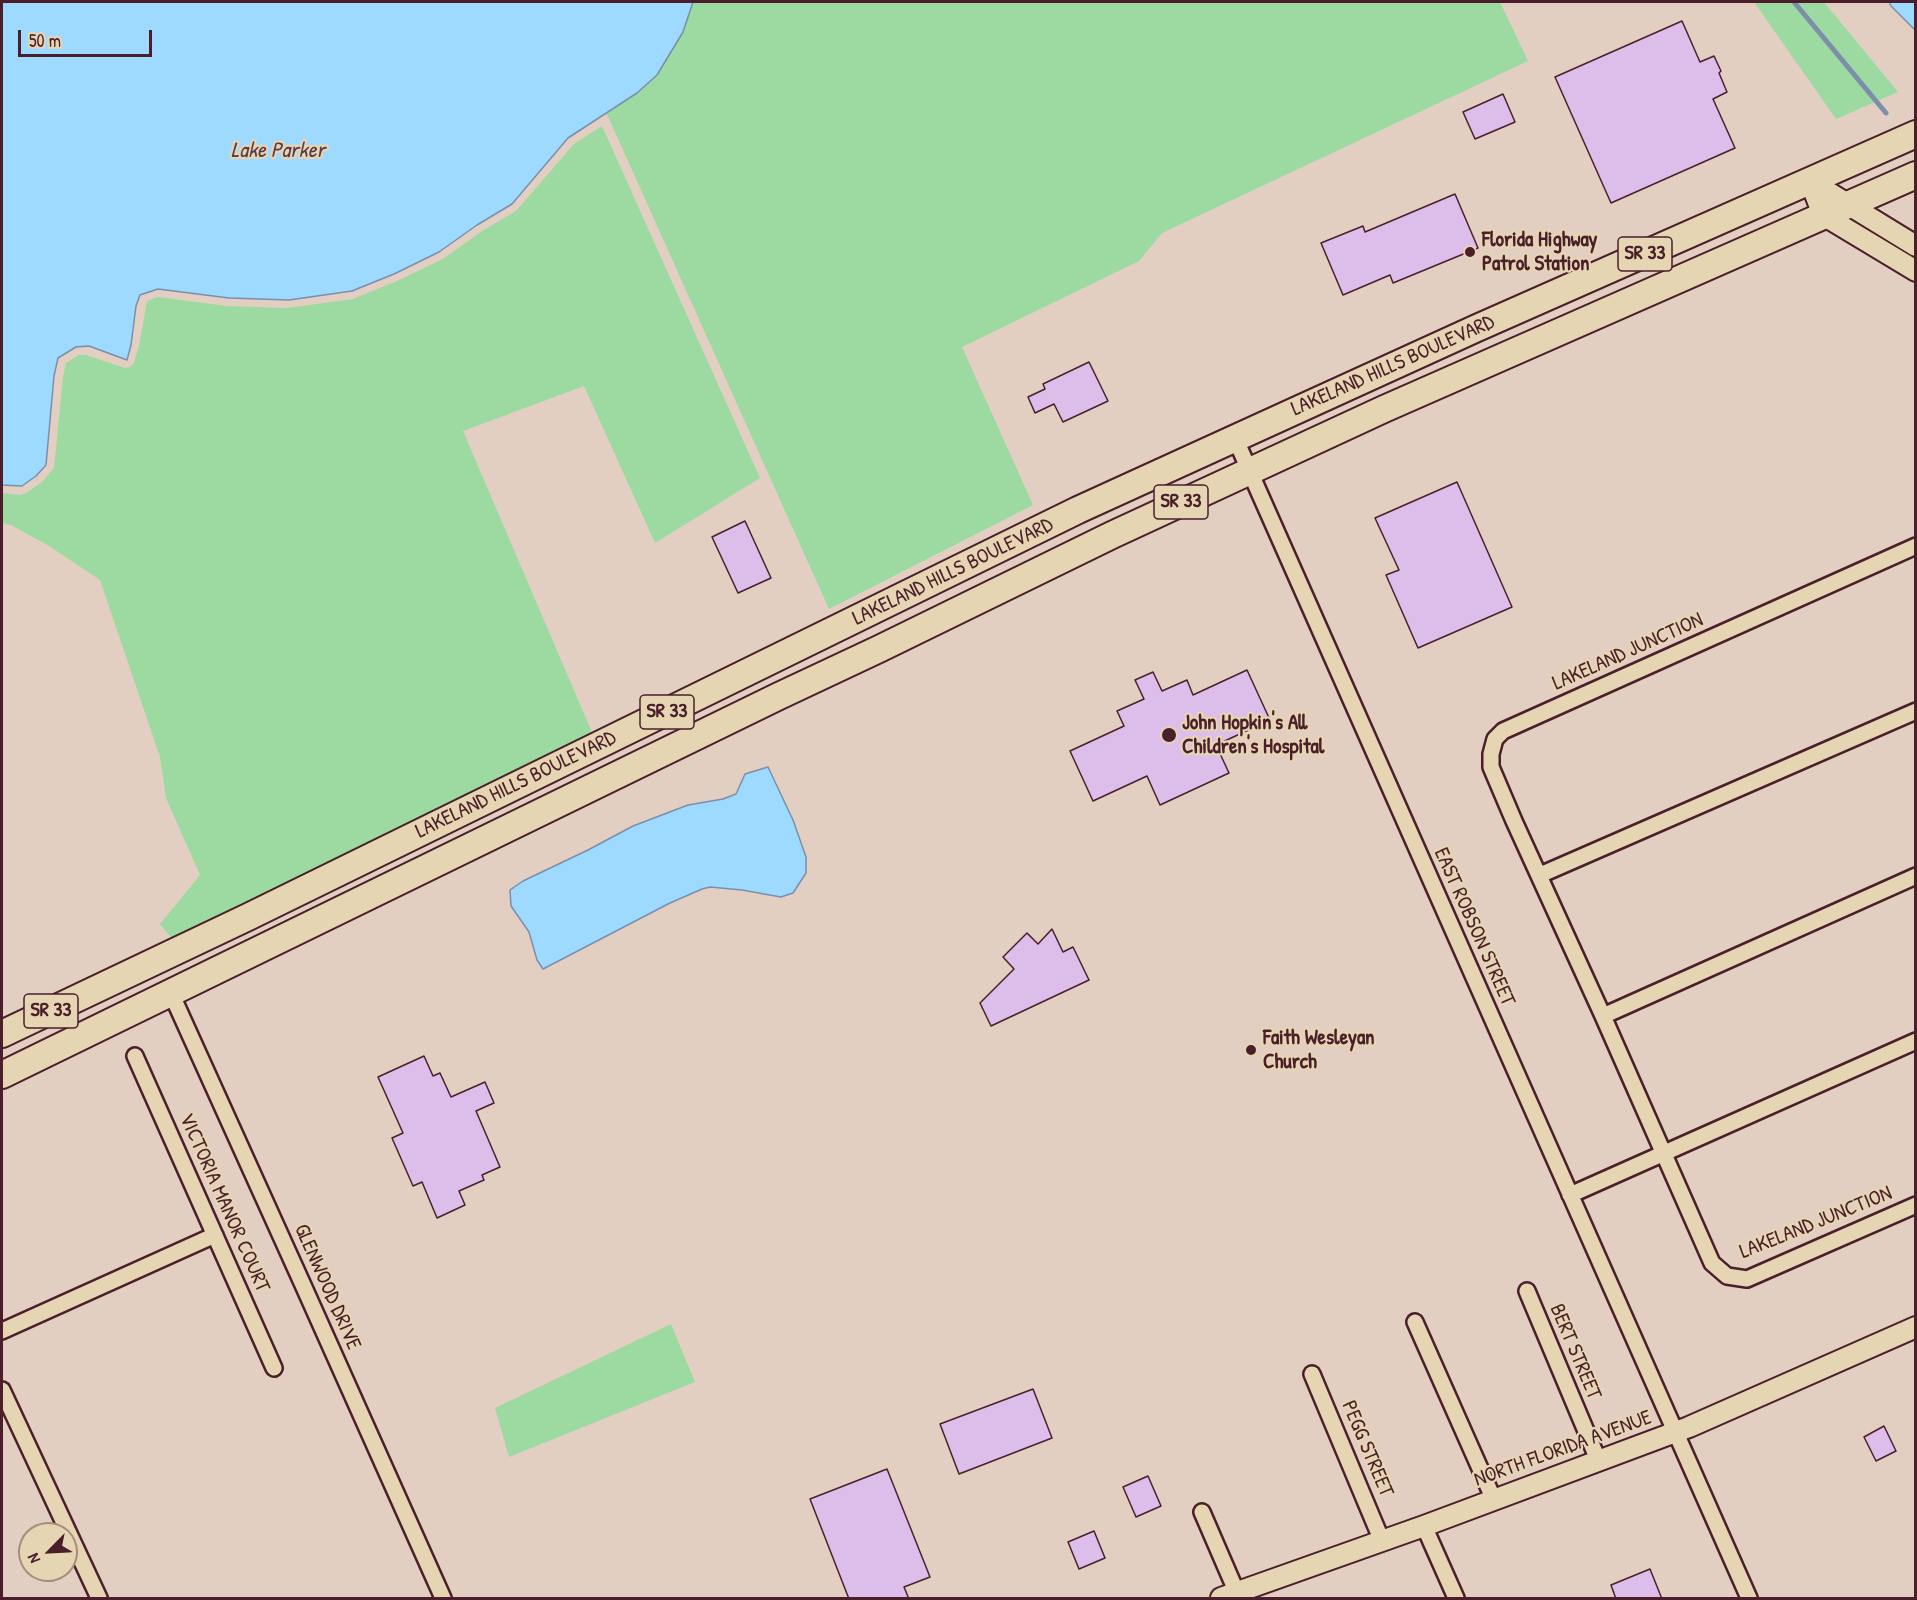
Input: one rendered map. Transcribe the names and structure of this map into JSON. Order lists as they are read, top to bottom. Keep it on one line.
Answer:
{"streets":{"main road":["SR 33","LAKELAND HILLS BOULEVARD"],"street":["LAKELAND JUNCTION","EAST ROBSON STREET","VICTORIA MANOR COURT","GLENWOOD DRIVE","BERT STREET","PEGG STREET","NORTH FLORIDA AVENUE"]},"crossings":[["LAKELAND HILLS BOULEVARD","EAST ROBSON STREET"],["LAKELAND HILLS BOULEVARD","GLENWOOD DRIVE"],["EAST ROBSON STREET","NORTH FLORIDA AVENUE"],["BERT STREET","NORTH FLORIDA AVENUE"],["PEGG STREET","NORTH FLORIDA AVENUE"]],"water":["Lake Parker"],"places":["Florida Highway Patrol Station","John Hopkin's All Children's Hospital","Faith Wesleyan Church"],"scale_bar":"50 m","north":"bottom left"}
